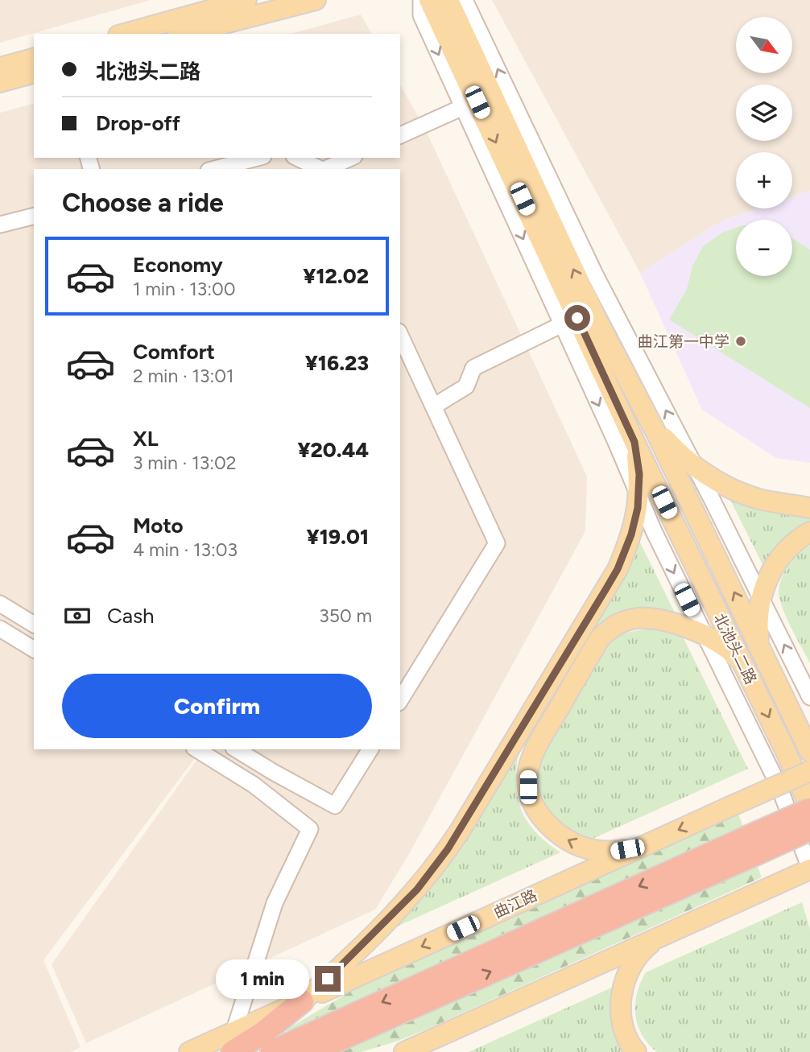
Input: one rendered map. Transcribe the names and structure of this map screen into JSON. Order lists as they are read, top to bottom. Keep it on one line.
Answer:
{"streets":{"main road":["北池头二路","曲江路"]},"places":["曲江第一中学"],"north":"bottom right","page":{"map_buttons":["+","−"],"banner":["北池头二路","Drop-off"],"heading":"Choose a ride","list":[{"name":"Economy","note":"1 min · 13:00","value":"¥12.02"},{"name":"Comfort","note":"2 min · 13:01","value":"¥16.23"},{"name":"XL","note":"3 min · 13:02","value":"¥20.44"},{"name":"Moto","note":"4 min · 13:03","value":"¥19.01"}],"pay":["Cash","350 m"],"buttons":"Confirm","bubble":"1 min"}}
